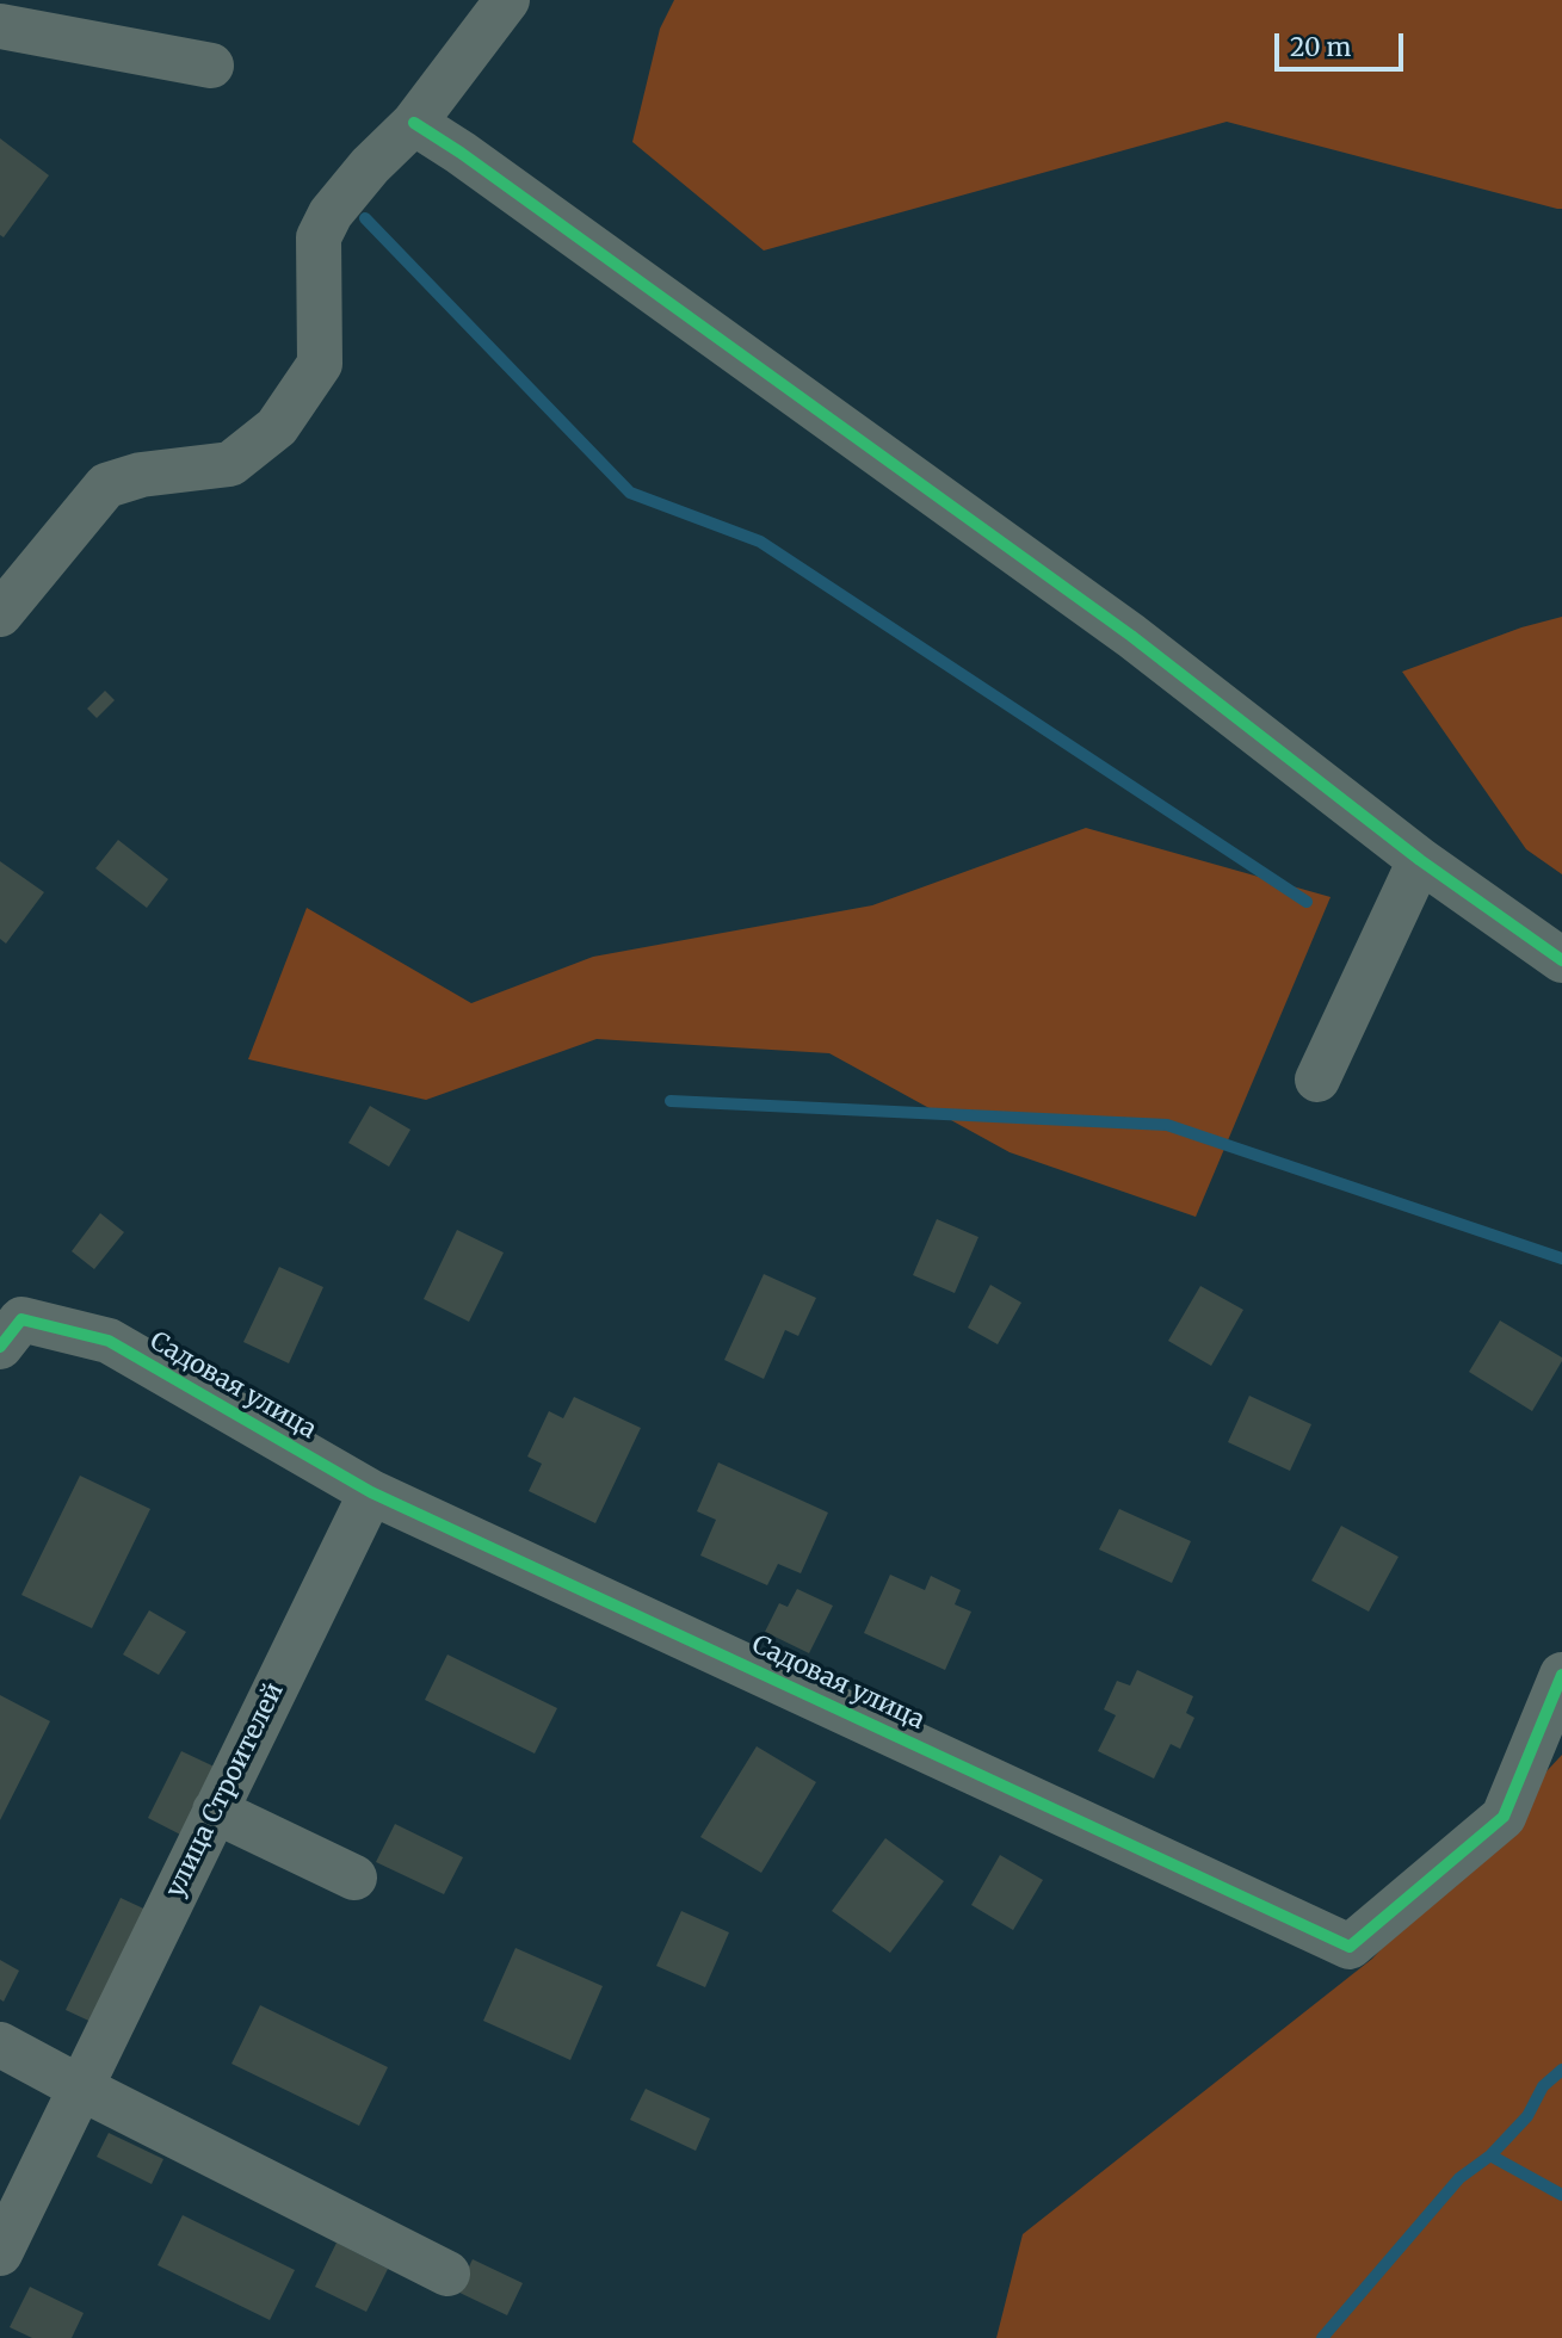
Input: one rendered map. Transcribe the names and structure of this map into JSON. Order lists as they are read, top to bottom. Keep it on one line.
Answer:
{"streets":{"street":["Садовая улица","улица Строителей"]},"crossings":[["Садовая улица","улица Строителей"]],"scale_bar":"20 m"}
